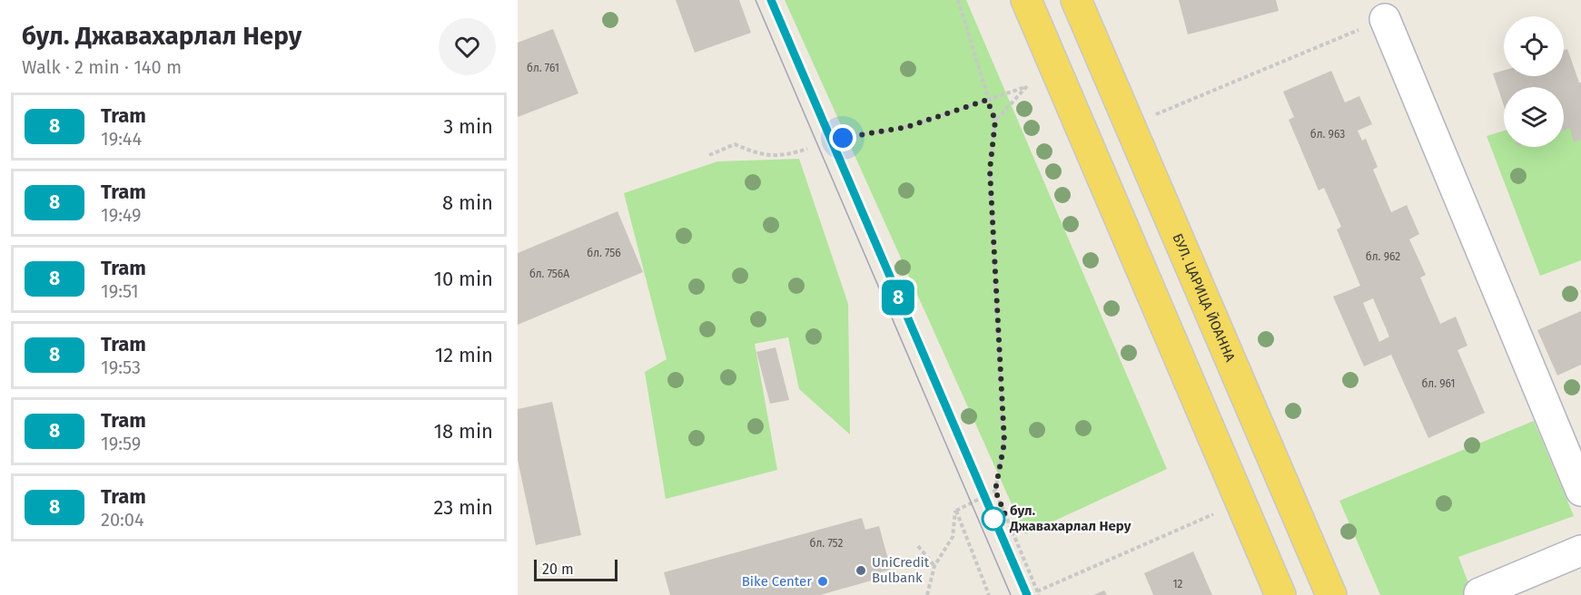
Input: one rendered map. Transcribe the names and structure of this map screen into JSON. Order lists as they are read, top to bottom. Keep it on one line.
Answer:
{"streets":{"main road":["БУЛ. ЦАРИЦА ЙОАННА"]},"places":["бул. Джавахарлал Неру","UniCredit Bulbank","Bike Center"],"lines":["tram line 8"],"house_numbers":["бл. 761","бл. 963","бл. 756","бл. 962","бл. 756А","бл. 961","бл. 752","12"],"scale_bar":"20 m","page":{"heading":["бул. Джавахарлал Неру","Walk · 2 min · 140 m"],"on_map":"8","list":[{"mark":"8","name":"Tram","note":"19:44","value":"3 min"},{"mark":"8","name":"Tram","note":"19:49","value":"8 min"},{"mark":"8","name":"Tram","note":"19:51","value":"10 min"},{"mark":"8","name":"Tram","note":"19:53","value":"12 min"},{"mark":"8","name":"Tram","note":"19:59","value":"18 min"},{"mark":"8","name":"Tram","note":"20:04","value":"23 min"}],"scale":"20 m"}}
